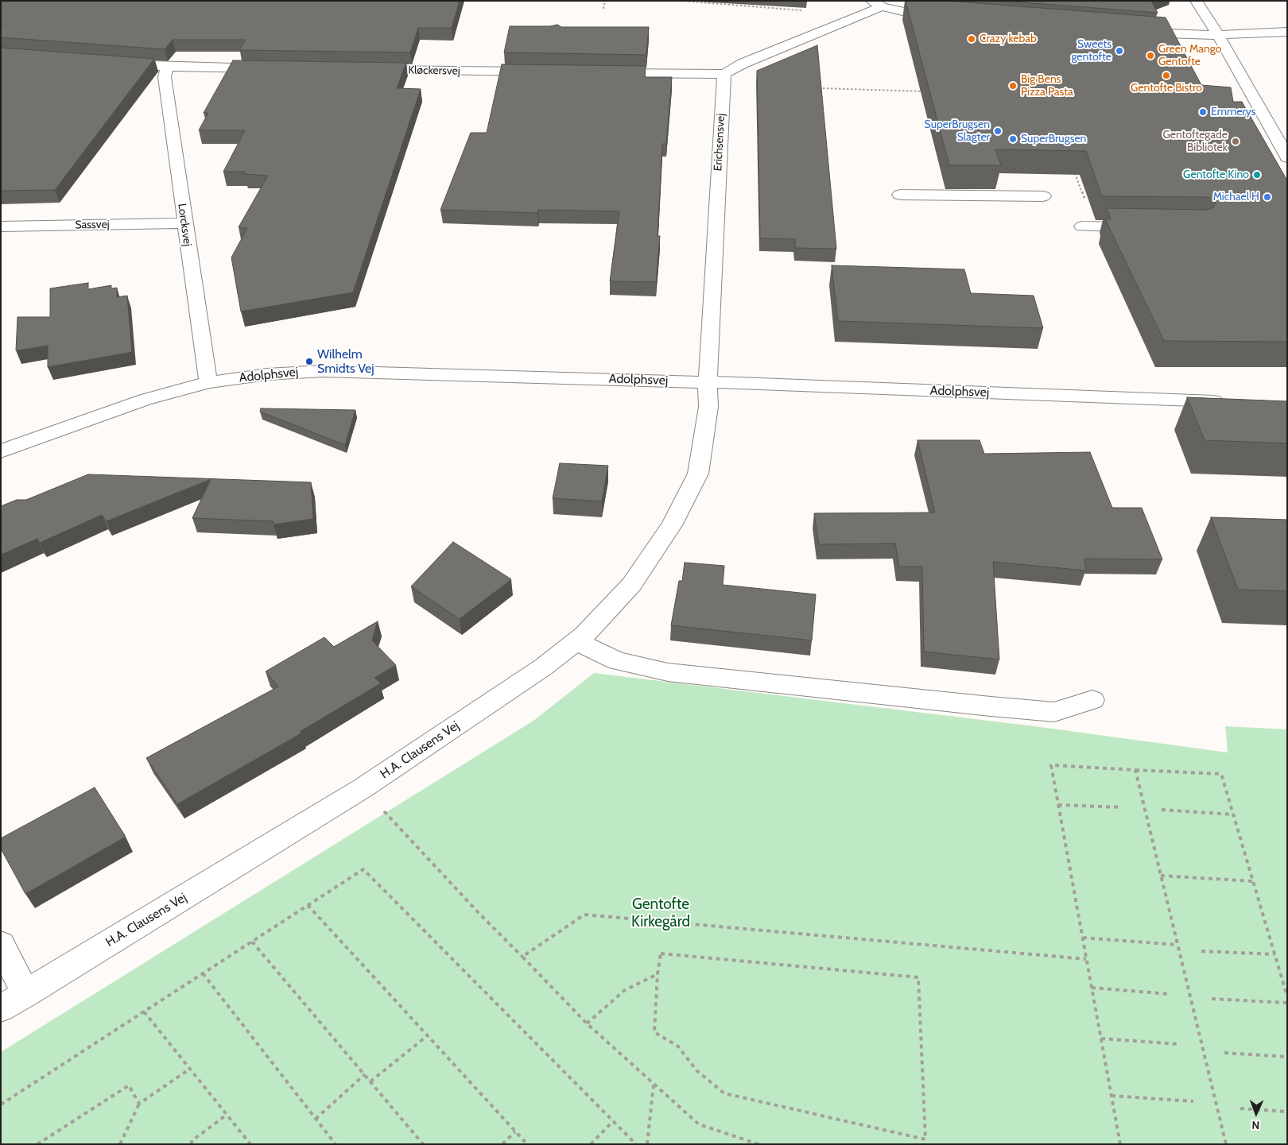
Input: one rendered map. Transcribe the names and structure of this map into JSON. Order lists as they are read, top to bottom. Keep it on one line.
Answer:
{"streets":{"street":["Kløckersvej","Erichsensvej","Sassvej","Lorcksvej","Adolphsvej","H.A. Clausens Vej"]},"crossings":[["Erichsensvej","Adolphsvej"],["Erichsensvej","H.A. Clausens Vej"],["Sassvej","Lorcksvej"],["Lorcksvej","Adolphsvej"],["Adolphsvej","H.A. Clausens Vej"]],"parks":["Gentofte Kirkegård"],"places":["Crazy kebab","Sweets gentofte","Green Mango Gentofte","Gentofte Bistro","Big Bens Pizza Pasta","Emmerys","SuperBrugsen Slagter","SuperBrugsen","Gentoftegade Bibliotek","Gentofte Kino","Michael H","Wilhelm Smidts Vej"],"north":"bottom"}
